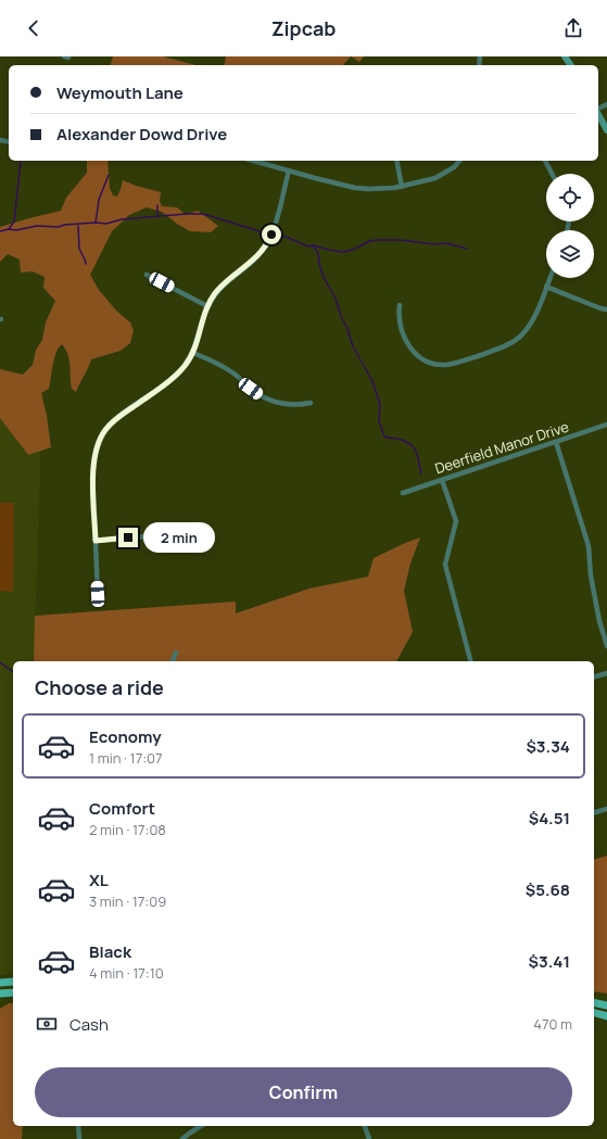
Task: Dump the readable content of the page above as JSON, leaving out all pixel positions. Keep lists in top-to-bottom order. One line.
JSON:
{"streets":{"street":["Deerfield Manor Drive"]},"page":{"header":"Zipcab","banner":["Weymouth Lane","Alexander Dowd Drive"],"bubble":"2 min","heading":"Choose a ride","list":[{"name":"Economy","note":"1 min · 17:07","value":"$3.34"},{"name":"Comfort","note":"2 min · 17:08","value":"$4.51"},{"name":"XL","note":"3 min · 17:09","value":"$5.68"},{"name":"Black","note":"4 min · 17:10","value":"$3.41"}],"pay":["Cash","470 m"],"buttons":"Confirm"}}
